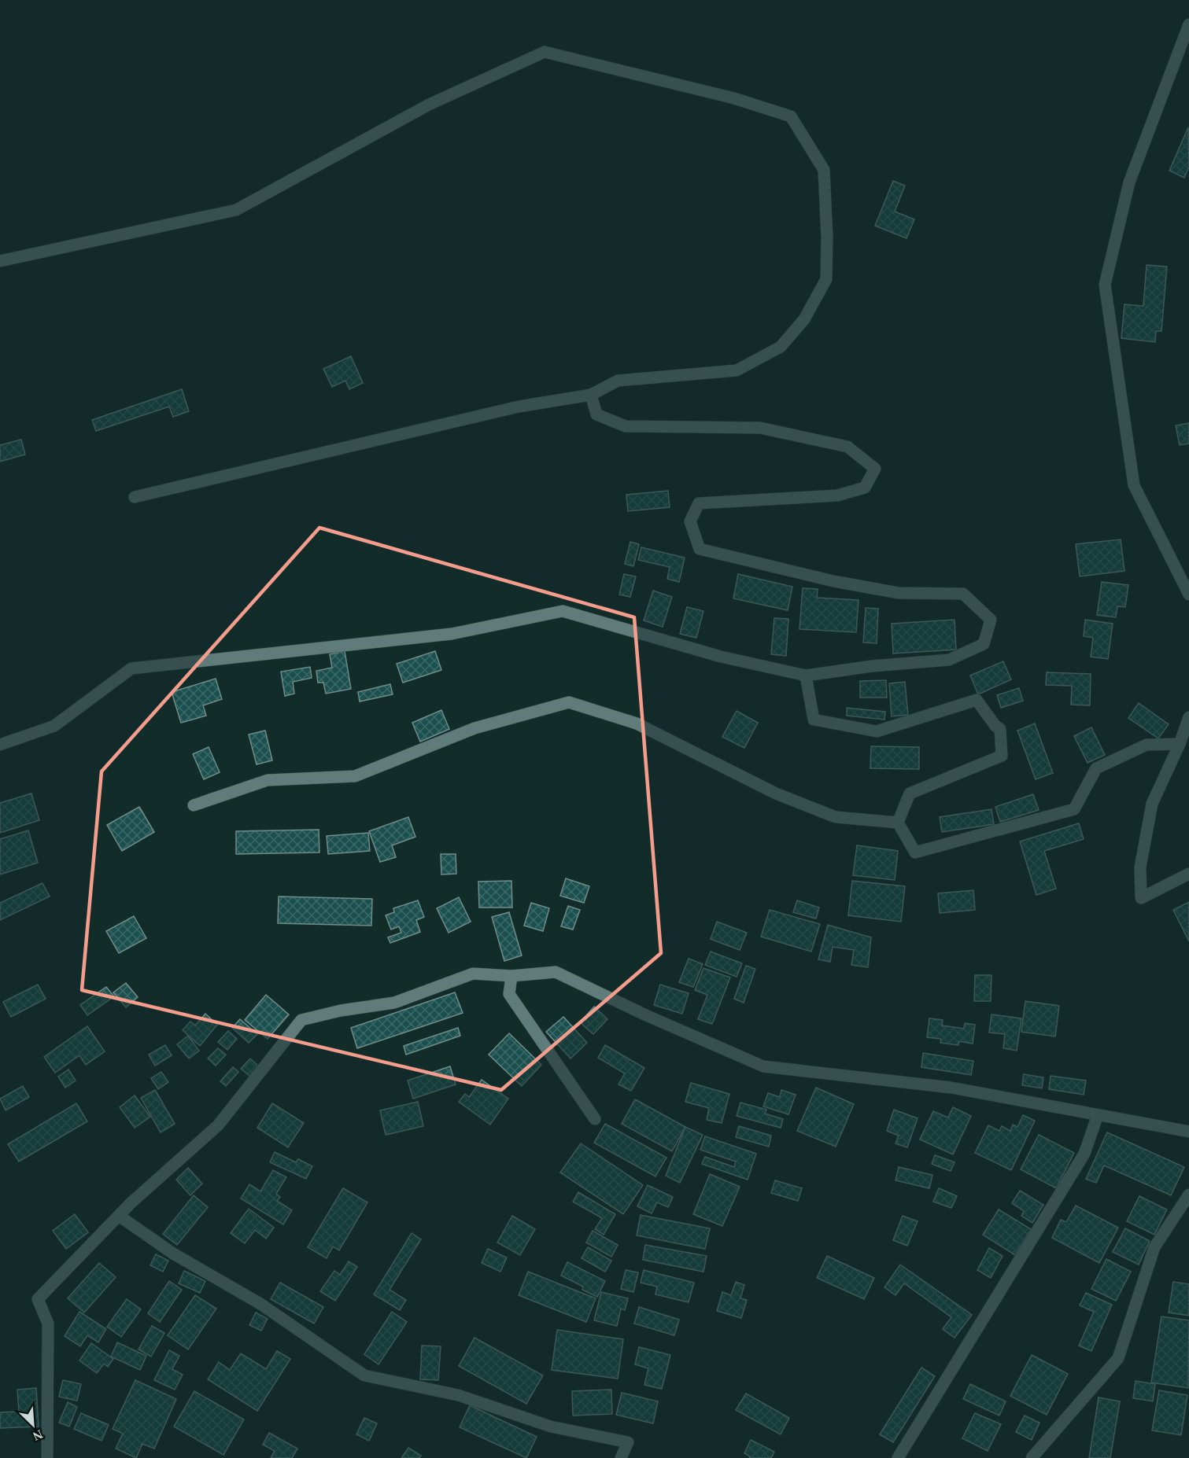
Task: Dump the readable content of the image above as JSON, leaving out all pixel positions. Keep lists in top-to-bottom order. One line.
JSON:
{"north":"bottom right"}
